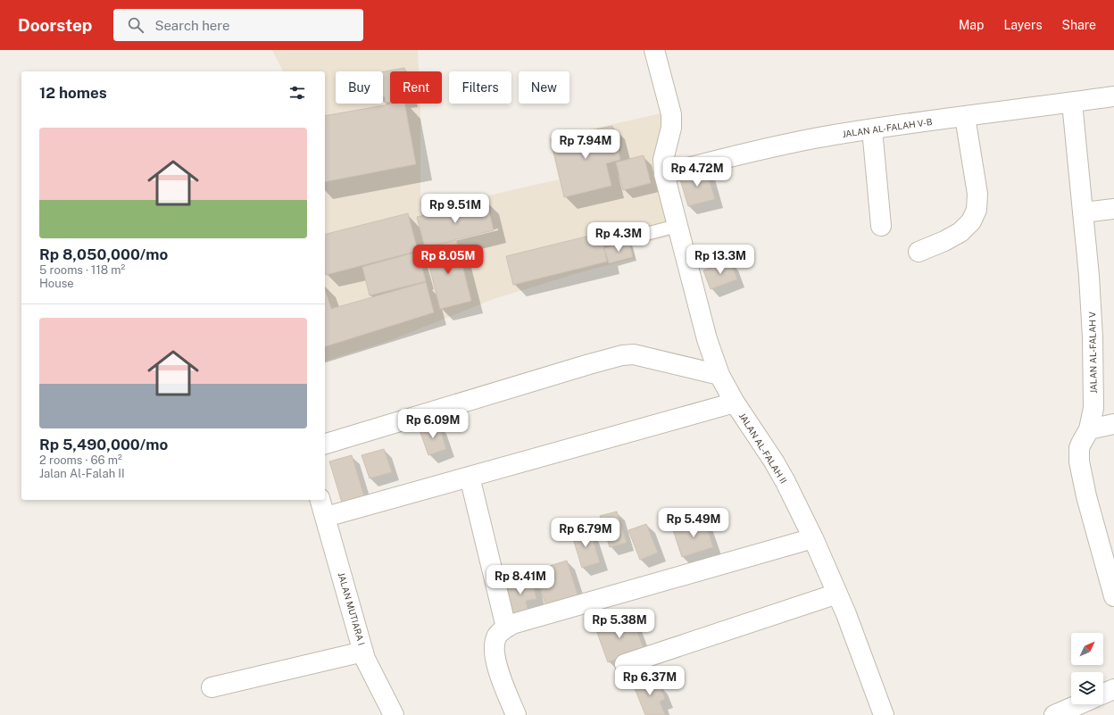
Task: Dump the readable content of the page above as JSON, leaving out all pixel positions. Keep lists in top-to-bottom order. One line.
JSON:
{"streets":{"street":["JALAN AL-FALAH V-B","JALAN AL-FALAH V","JALAN AL-FALAH II","JALAN MUTIARA I"]},"crossings":[["JALAN AL-FALAH V-B","JALAN AL-FALAH V"],["JALAN AL-FALAH V-B","JALAN AL-FALAH II"]],"north":"top right","page":{"header":"Doorstep","search":"Search here","nav":["Map","Layers","Share"],"chip":["Buy","Rent","Filters","New"],"heading":"12 homes","list":[{"name":"Rp 8,050,000/mo","note":"5 rooms · 118 m² · House"},{"name":"Rp 5,490,000/mo","note":"2 rooms · 66 m² · Jalan Al-Falah II"}],"price":["Rp 7.94M","Rp 4.72M","Rp 9.51M","Rp 4.3M","Rp 8.05M","Rp 13.3M","Rp 6.09M","Rp 5.49M","Rp 6.79M","Rp 8.41M","Rp 5.38M","Rp 6.37M"]}}
